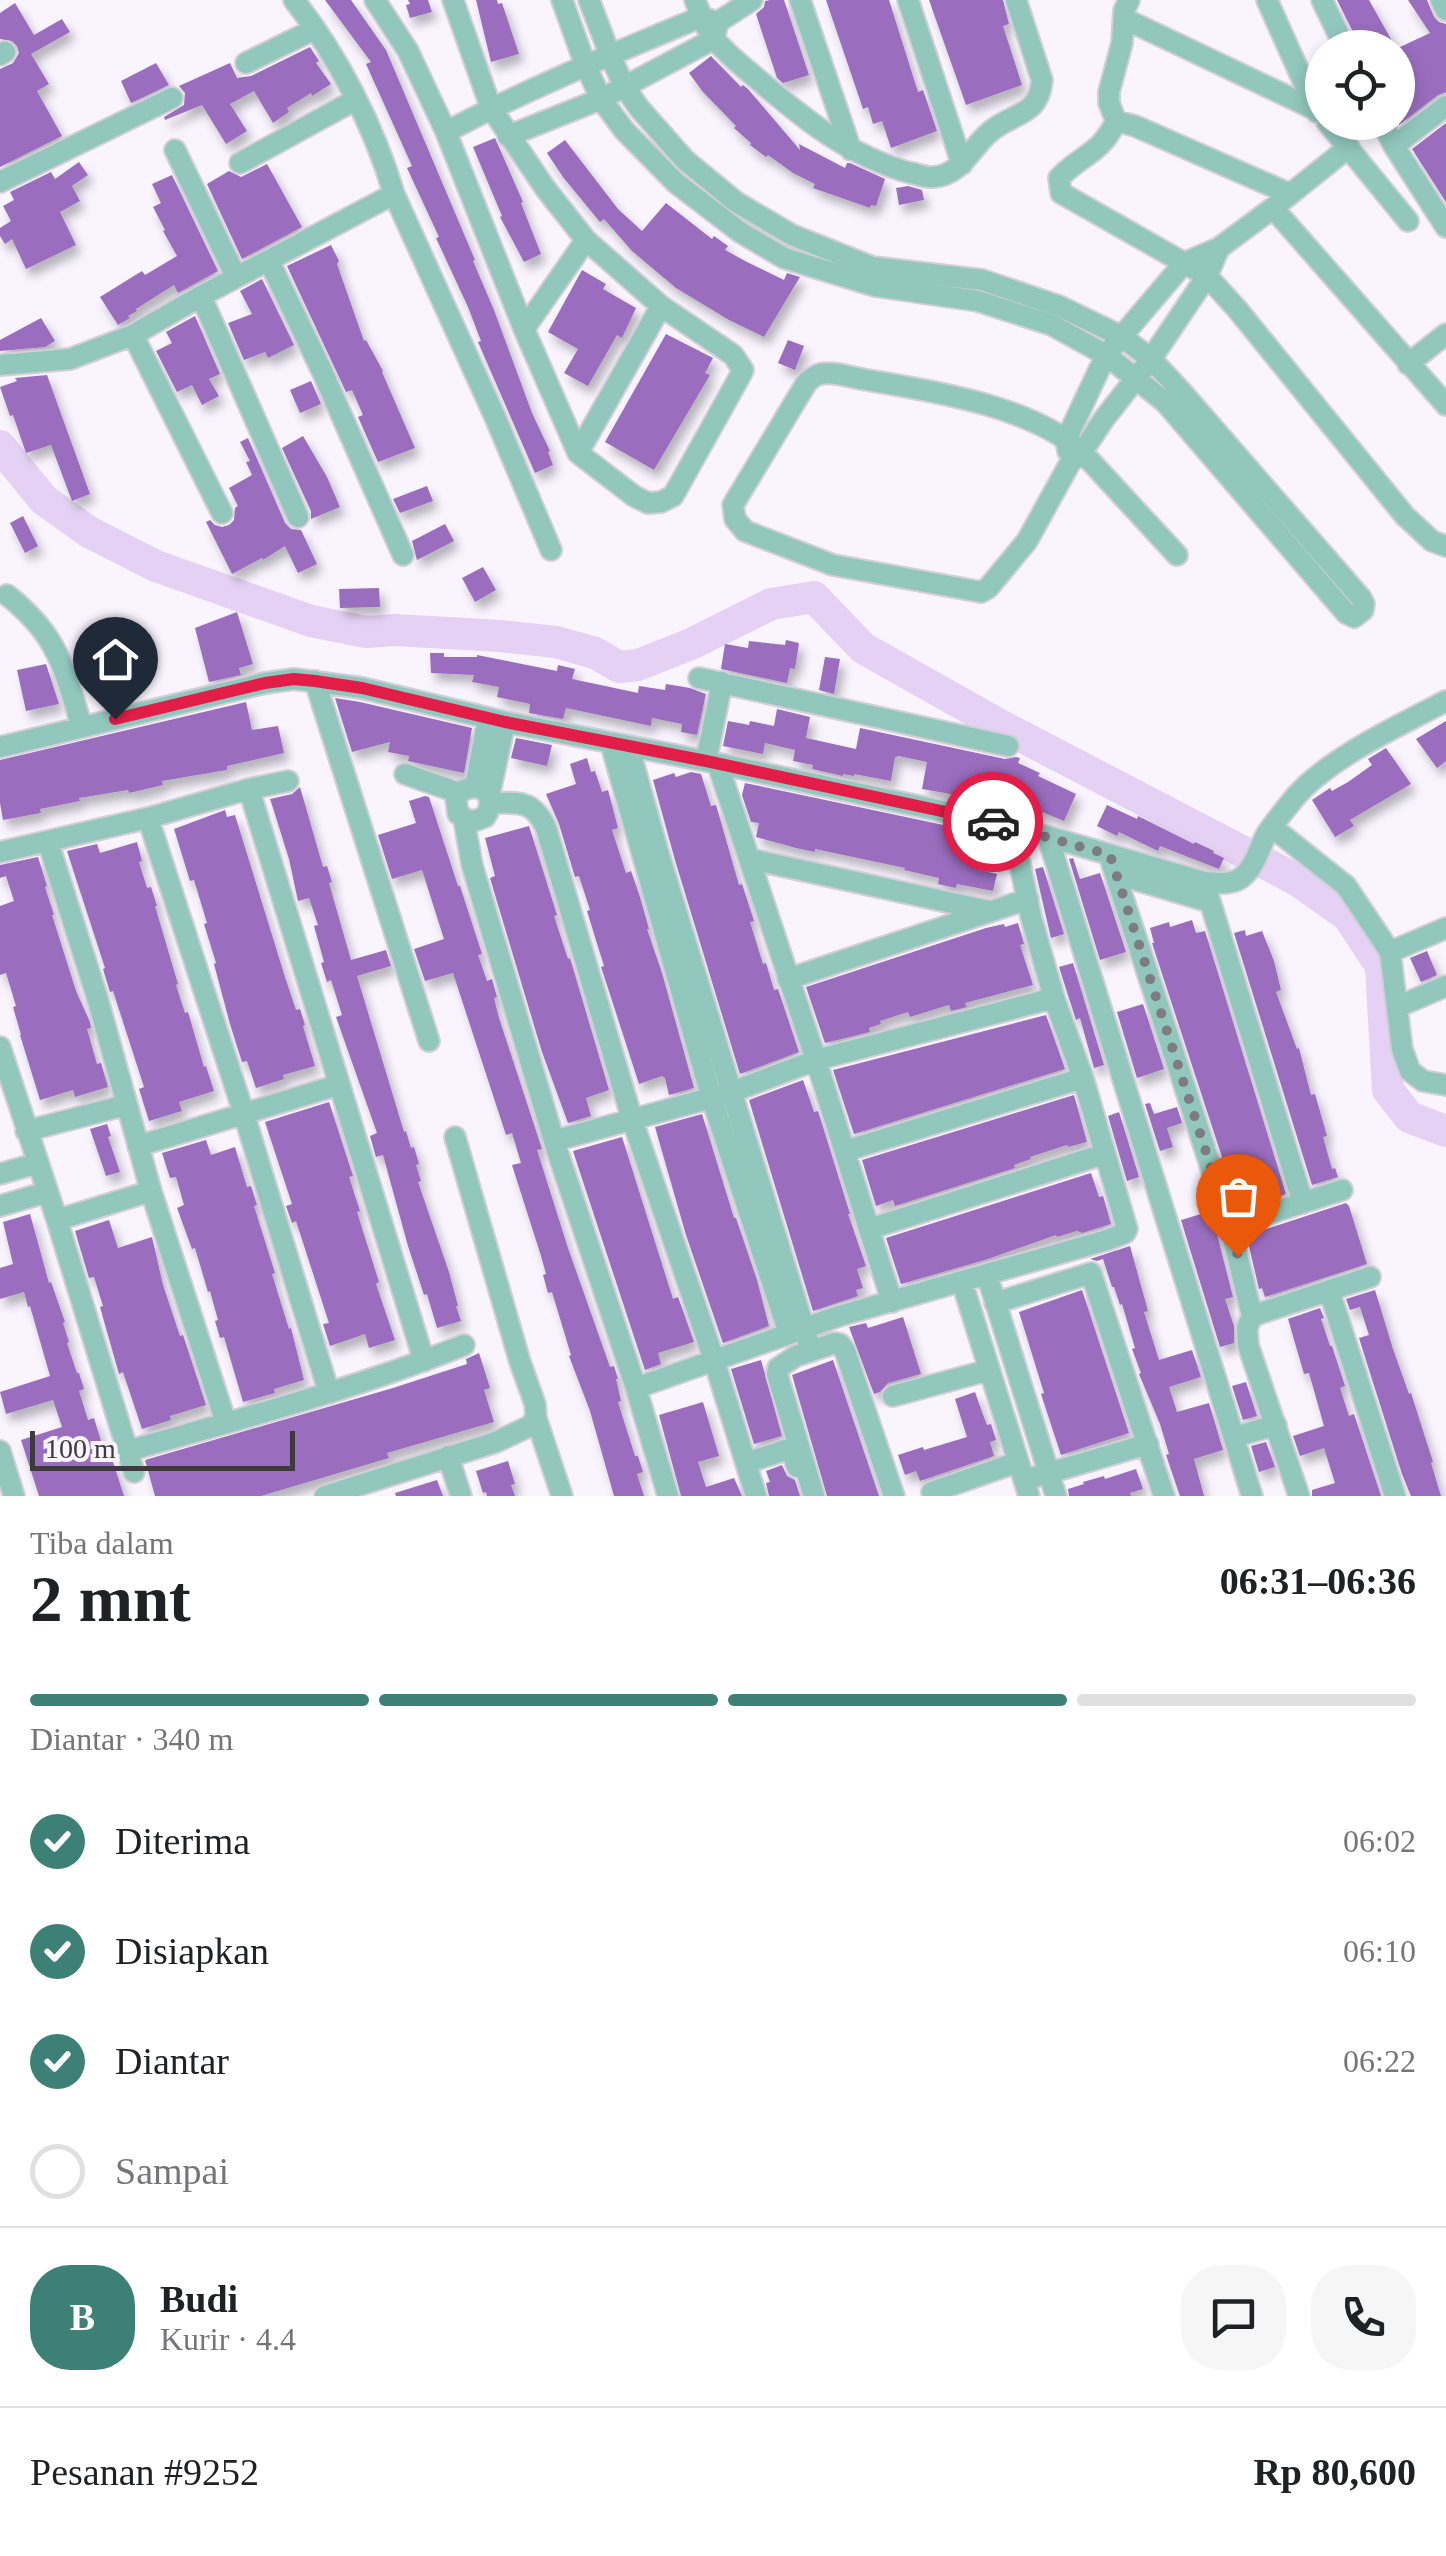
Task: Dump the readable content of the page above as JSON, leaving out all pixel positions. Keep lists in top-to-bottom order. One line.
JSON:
{"scale_bar":"100 m","page":{"scale":"100 m","heading":["2 mnt","Tiba dalam","06:31–06:36"],"panel":["Budi","Kurir · 4.4","Pesanan #9252","Rp 80,600"],"bar":"Diantar · 340 m","list":[["Diterima","06:02"],["Disiapkan","06:10"],["Diantar","06:22"],"Sampai"],"round":"B"}}
